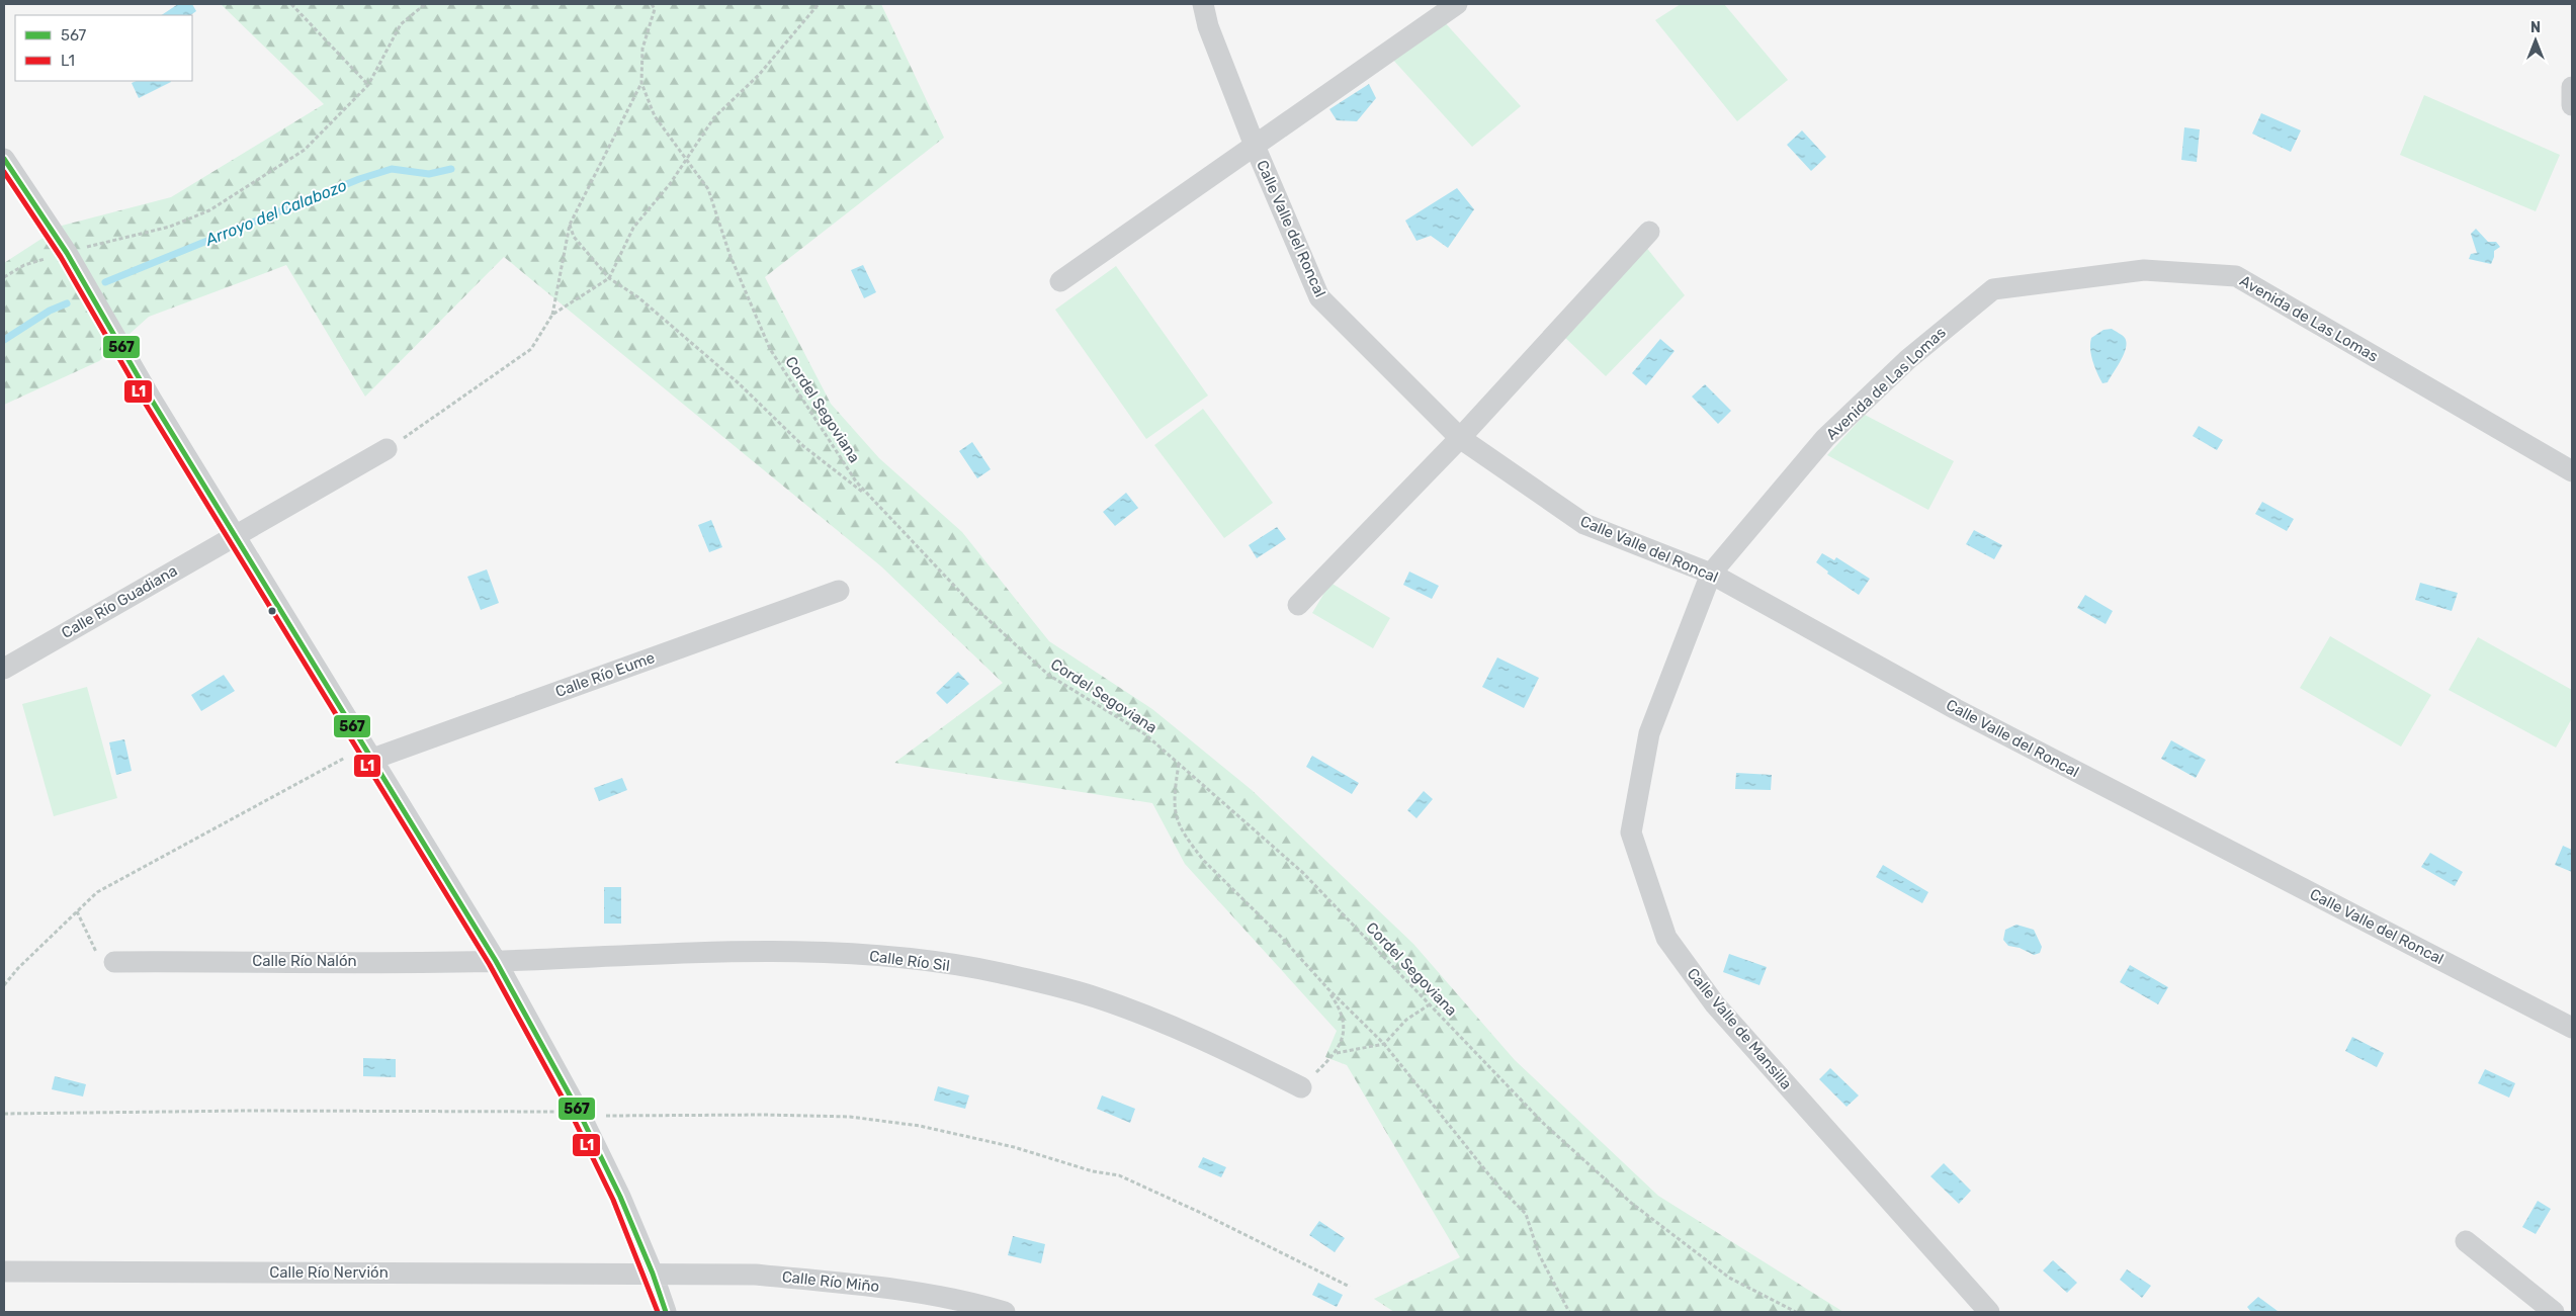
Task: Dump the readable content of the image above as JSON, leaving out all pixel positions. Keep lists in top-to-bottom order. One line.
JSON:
{"streets":{"street":["Calle Valle del Roncal","Avenida de Las Lomas","Calle Río Guadiana","Calle Río Eume","Calle Río Nalón","Calle Río Sil","Calle Valle de Mansilla","Calle Río Nervión","Calle Río Miño"],"path":["Cordel Segoviana"]},"crossings":[["Calle Valle del Roncal","Avenida de Las Lomas"],["Calle Valle del Roncal","Calle Valle de Mansilla"],["Avenida de Las Lomas","Calle Valle de Mansilla"],["Calle Río Nalón","Calle Río Sil"],["Calle Río Nervión","Calle Río Miño"]],"water":["Arroyo del Calabozo"],"lines":["transit line 567","transit line L1"],"legend":["567","L1"],"north":"top"}
